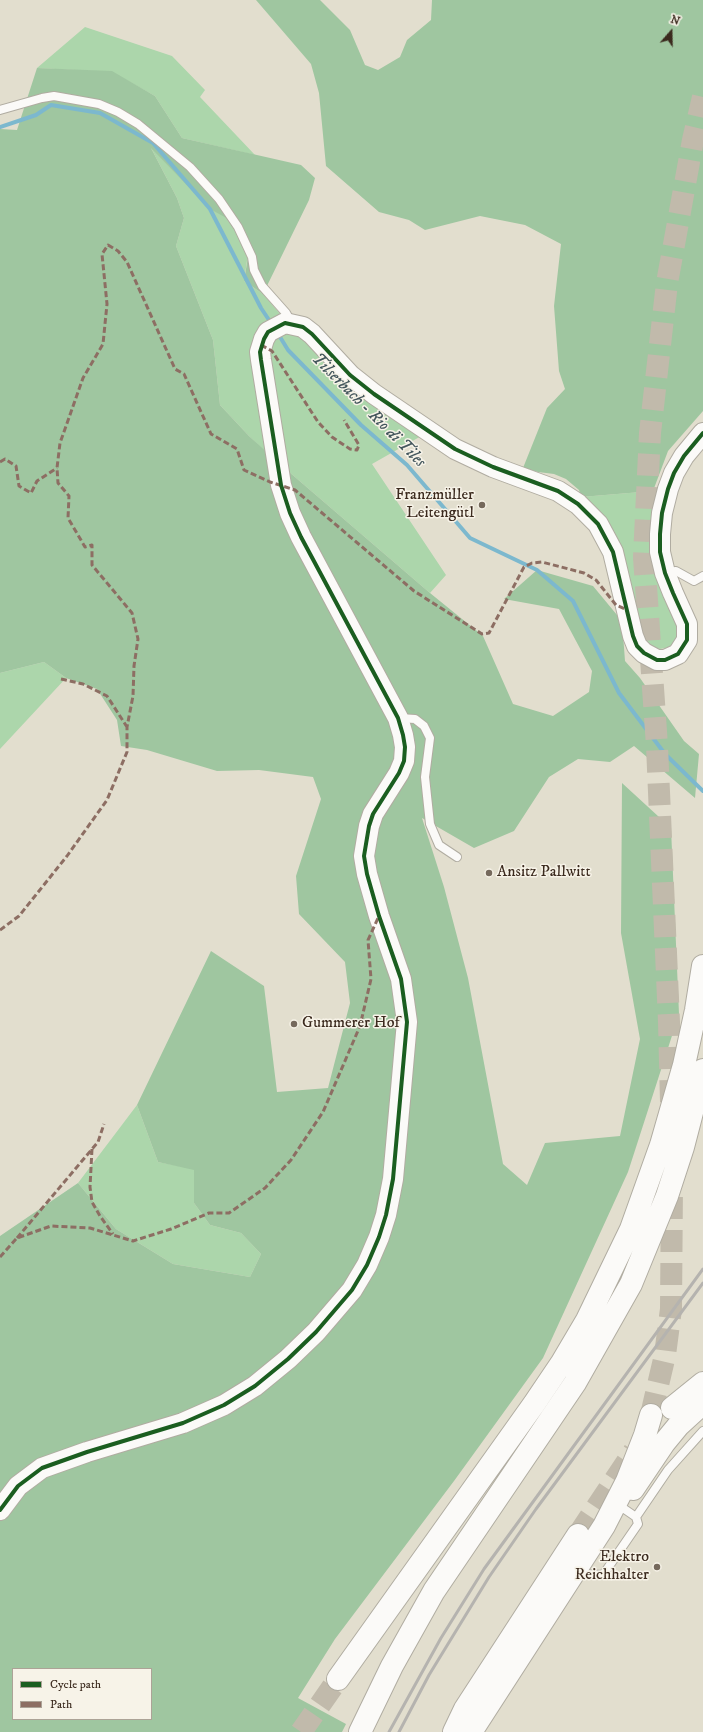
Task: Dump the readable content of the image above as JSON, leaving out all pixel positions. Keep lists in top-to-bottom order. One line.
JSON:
{"water":["Tilserbach - Rio di Tiles"],"places":["Franzmüller Leitengütl","Ansitz Pallwitt","Gummerer Hof","Elektro Reichhalter"],"legend":["Cycle path","Path"],"north":"top"}
